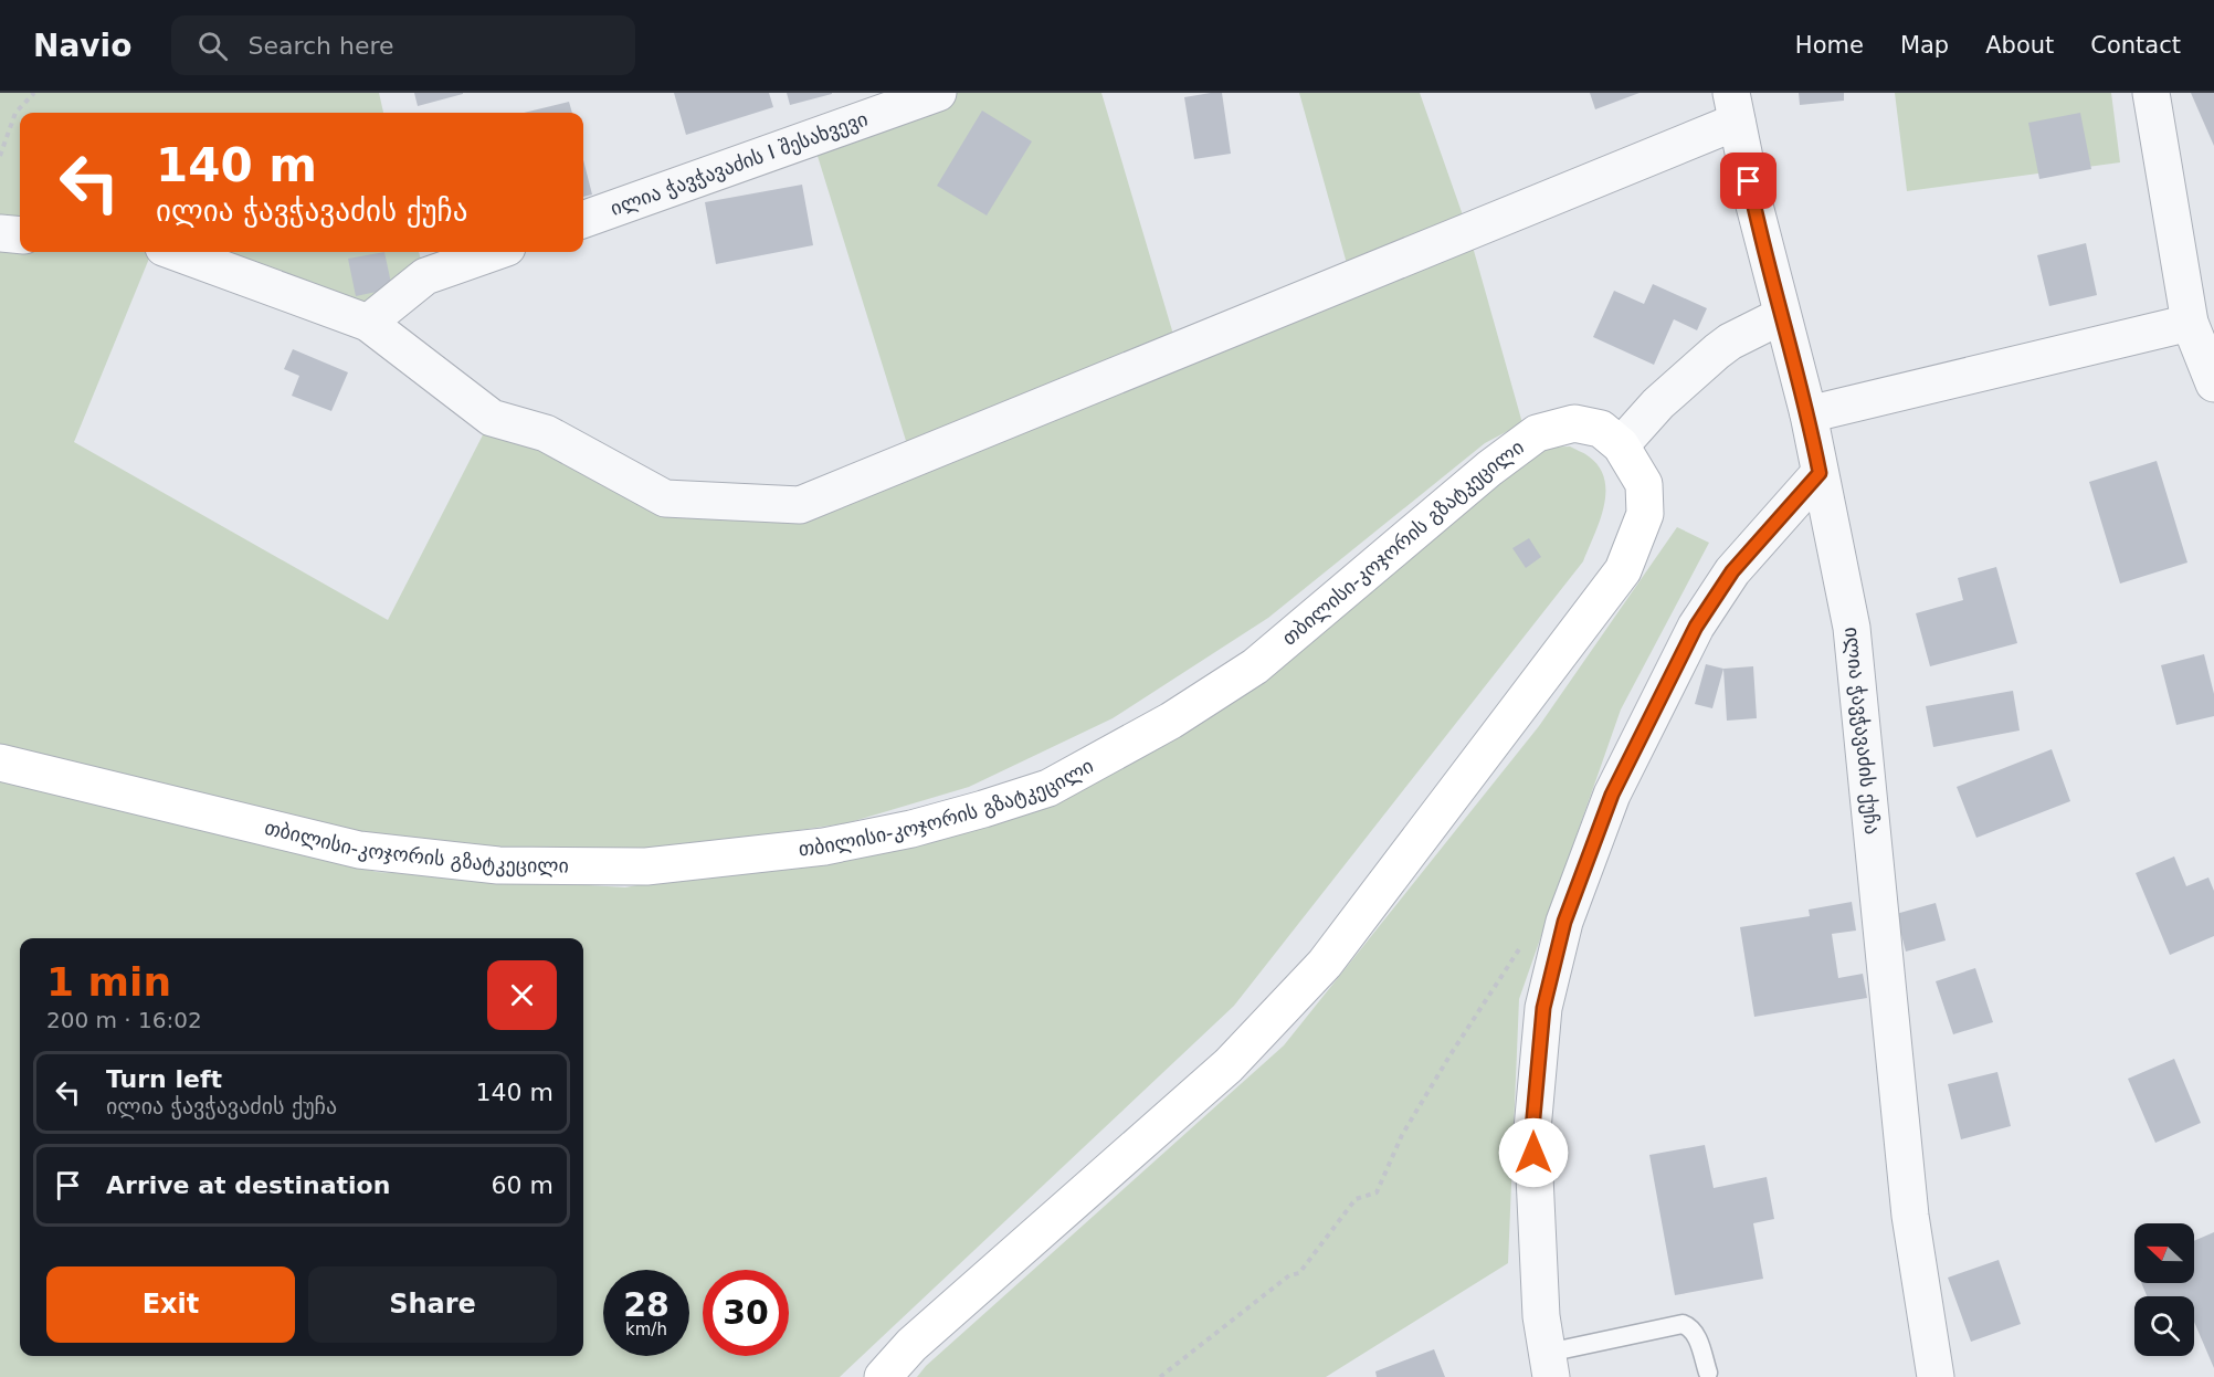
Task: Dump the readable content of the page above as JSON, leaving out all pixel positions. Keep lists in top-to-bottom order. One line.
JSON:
{"streets":{"main road":["თბილისი-კოჯორის გზატკეცილი"],"street":["ილია ჭავჭავაძის I შესახვევი","ილია ჭავჭავაძის ქუჩა"]},"north":"left","page":{"header":"Navio","search":"Search here","nav":["Home","Map","About","Contact"],"turn":["140 m","ილია ჭავჭავაძის ქუჩა"],"heading":["1 min","200 m · 16:02"],"list":[{"name":"Turn left","note":"ილია ჭავჭავაძის ქუჩა","value":"140 m"},{"name":"Arrive at destination","value":"60 m"}],"buttons":["Exit","Share"],"speed":"28 km/h","limit":"30"}}
